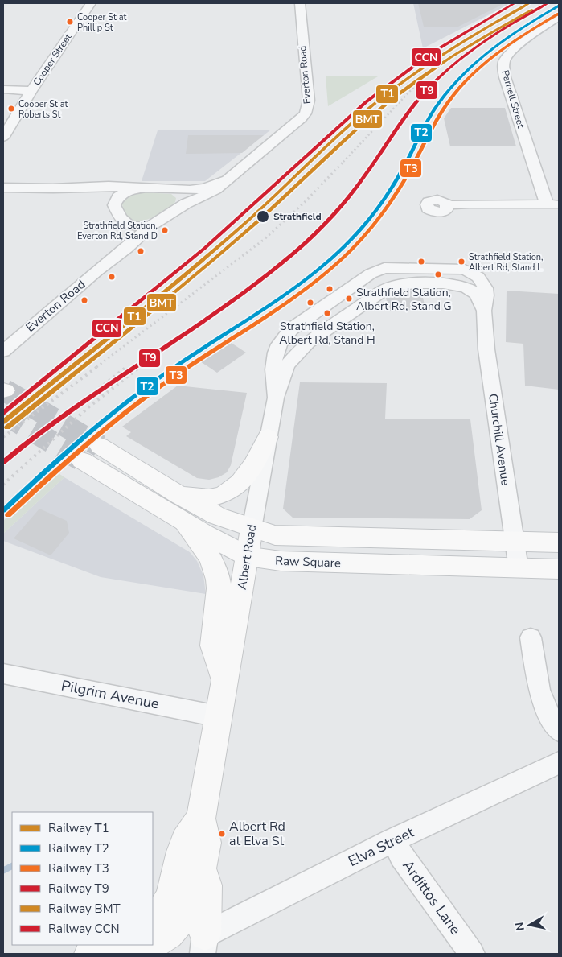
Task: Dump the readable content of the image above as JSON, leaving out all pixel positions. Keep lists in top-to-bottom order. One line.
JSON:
{"streets":{"main road":["Albert Road","Raw Square"],"street":["Cooper Street","Everton Road","Parnell Street","Churchill Avenue","Pilgrim Avenue","Elva Street","Ardittos Lane"]},"crossings":[["Churchill Avenue","Albert Road"],["Churchill Avenue","Raw Square"],["Albert Road","Raw Square"],["Albert Road","Pilgrim Avenue"],["Elva Street","Ardittos Lane"]],"places":["Cooper St at Phillip St","Cooper St at Roberts St","Strathfield","Strathfield Station, Everton Rd, Stand D","Strathfield Station, Albert Rd, Stand L","Strathfield Station, Albert Rd, Stand G","Strathfield Station, Albert Rd, Stand H","Albert Rd at Elva St"],"lines":["rail line T1","rail line T9","rail line CCN","rail line T2","rail line BMT","rail line T3"],"legend":["Railway T1","Railway T2","Railway T3","Railway T9","Railway BMT","Railway CCN"],"north":"left"}
